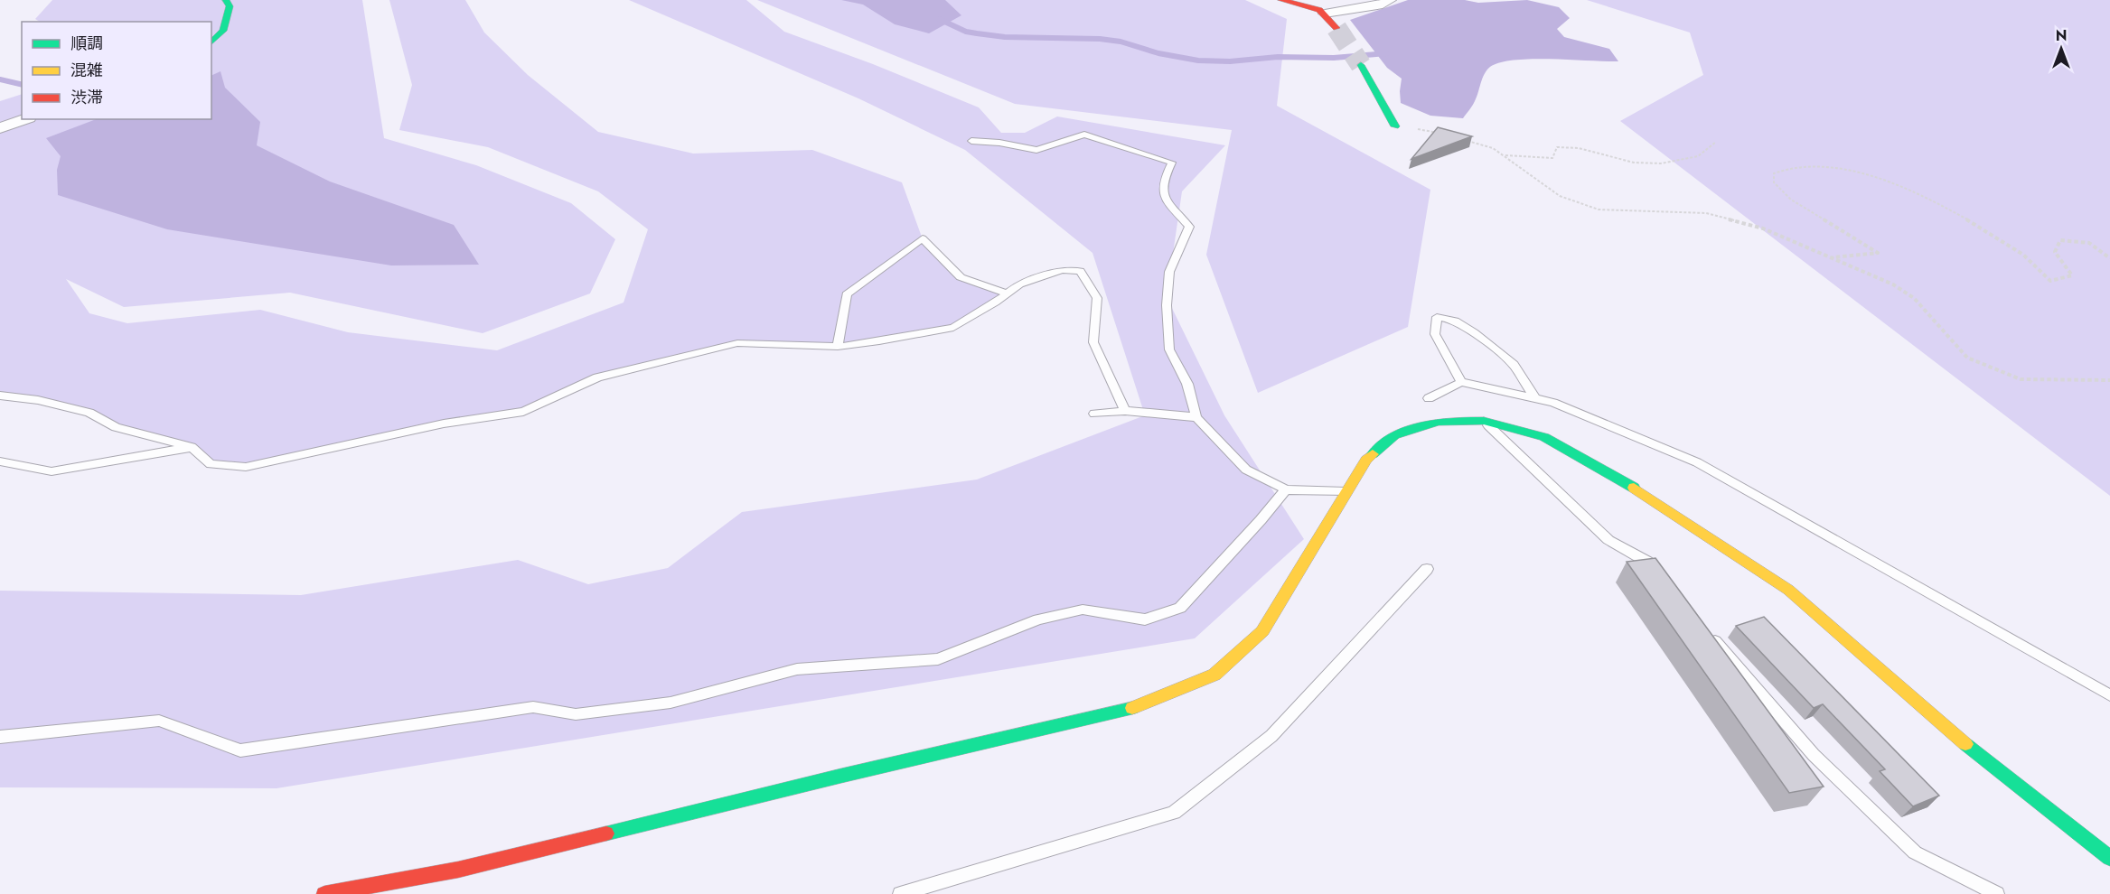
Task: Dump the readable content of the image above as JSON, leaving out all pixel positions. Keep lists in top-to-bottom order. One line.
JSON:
{"legend":["順調","混雑","渋滞"],"north":"top"}
